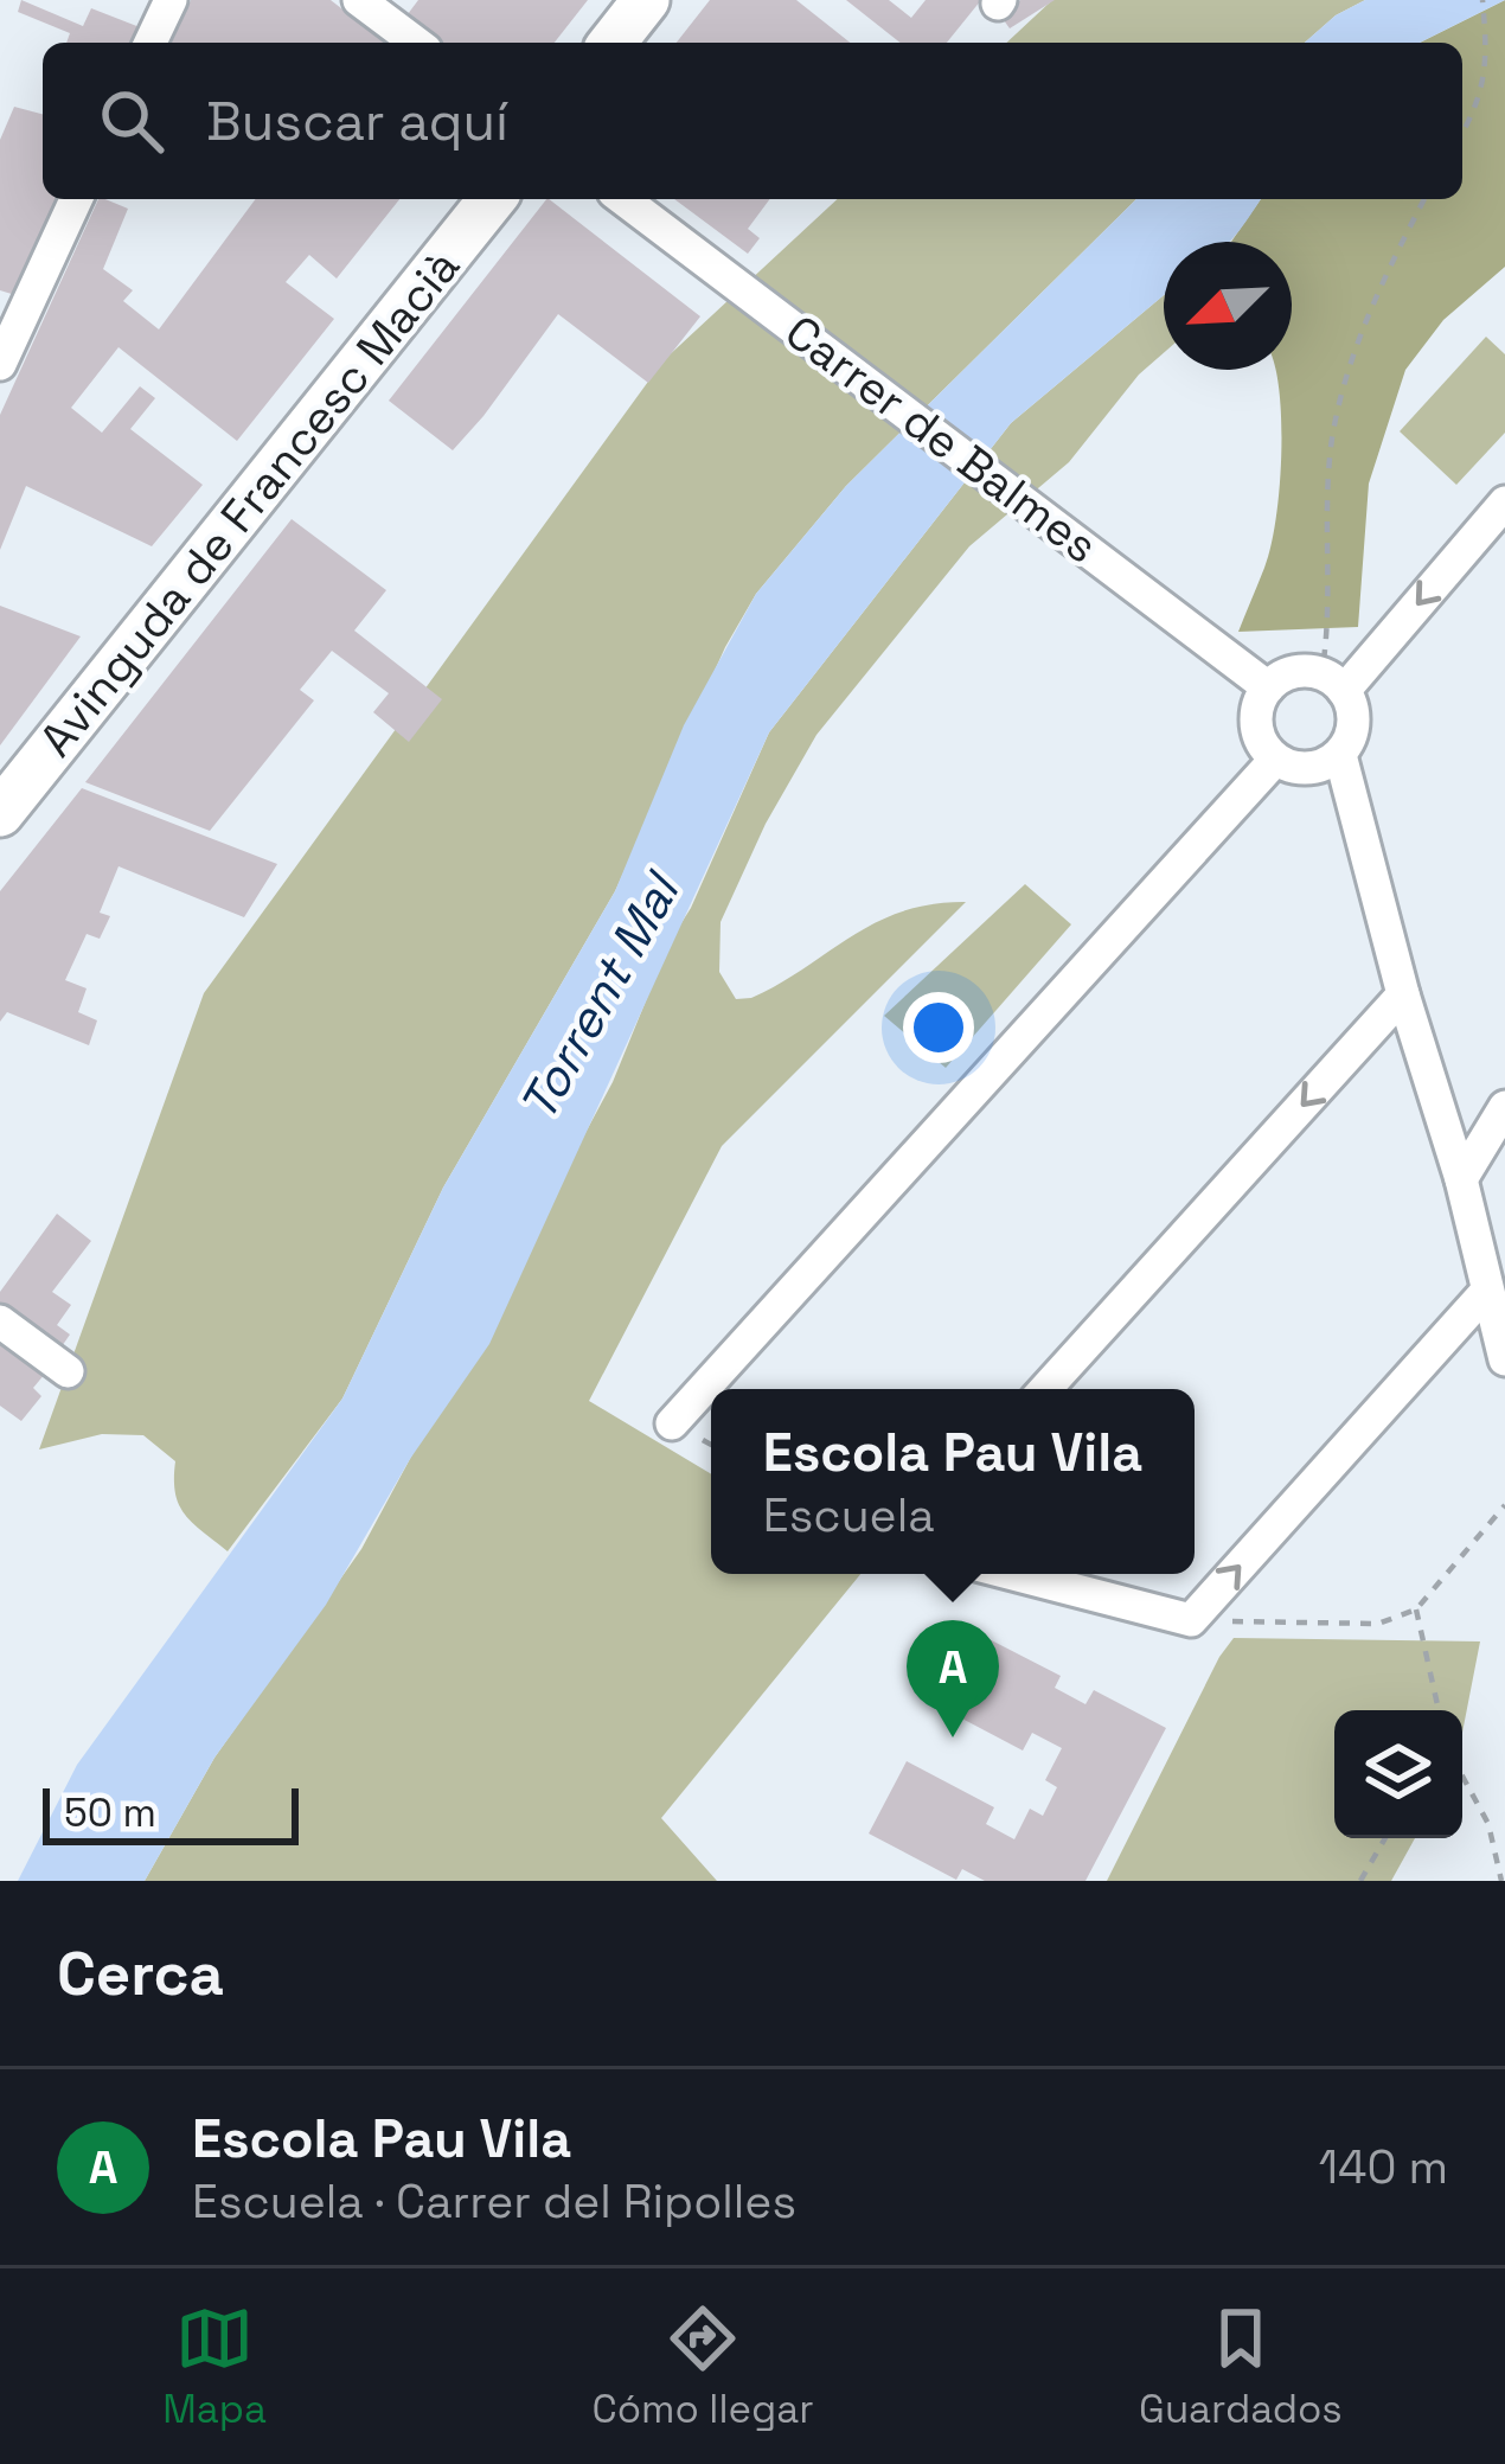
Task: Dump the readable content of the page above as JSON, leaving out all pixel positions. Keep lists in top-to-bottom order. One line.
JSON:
{"streets":{"street":["Carrer de Balmes","Avinguda de Francesc Macià"]},"water":["Torrent Mal"],"scale_bar":"50 m","north":"bottom left","page":{"search":"Buscar aquí","popup":["Escola Pau Vila","Escuela"],"pins":"A","scale":"50 m","heading":"Cerca","list":[{"mark":"A","name":"Escola Pau Vila","note":"Escuela · Carrer del Ripolles","value":"140 m"}],"nav":["Mapa","Cómo llegar","Guardados"]}}
